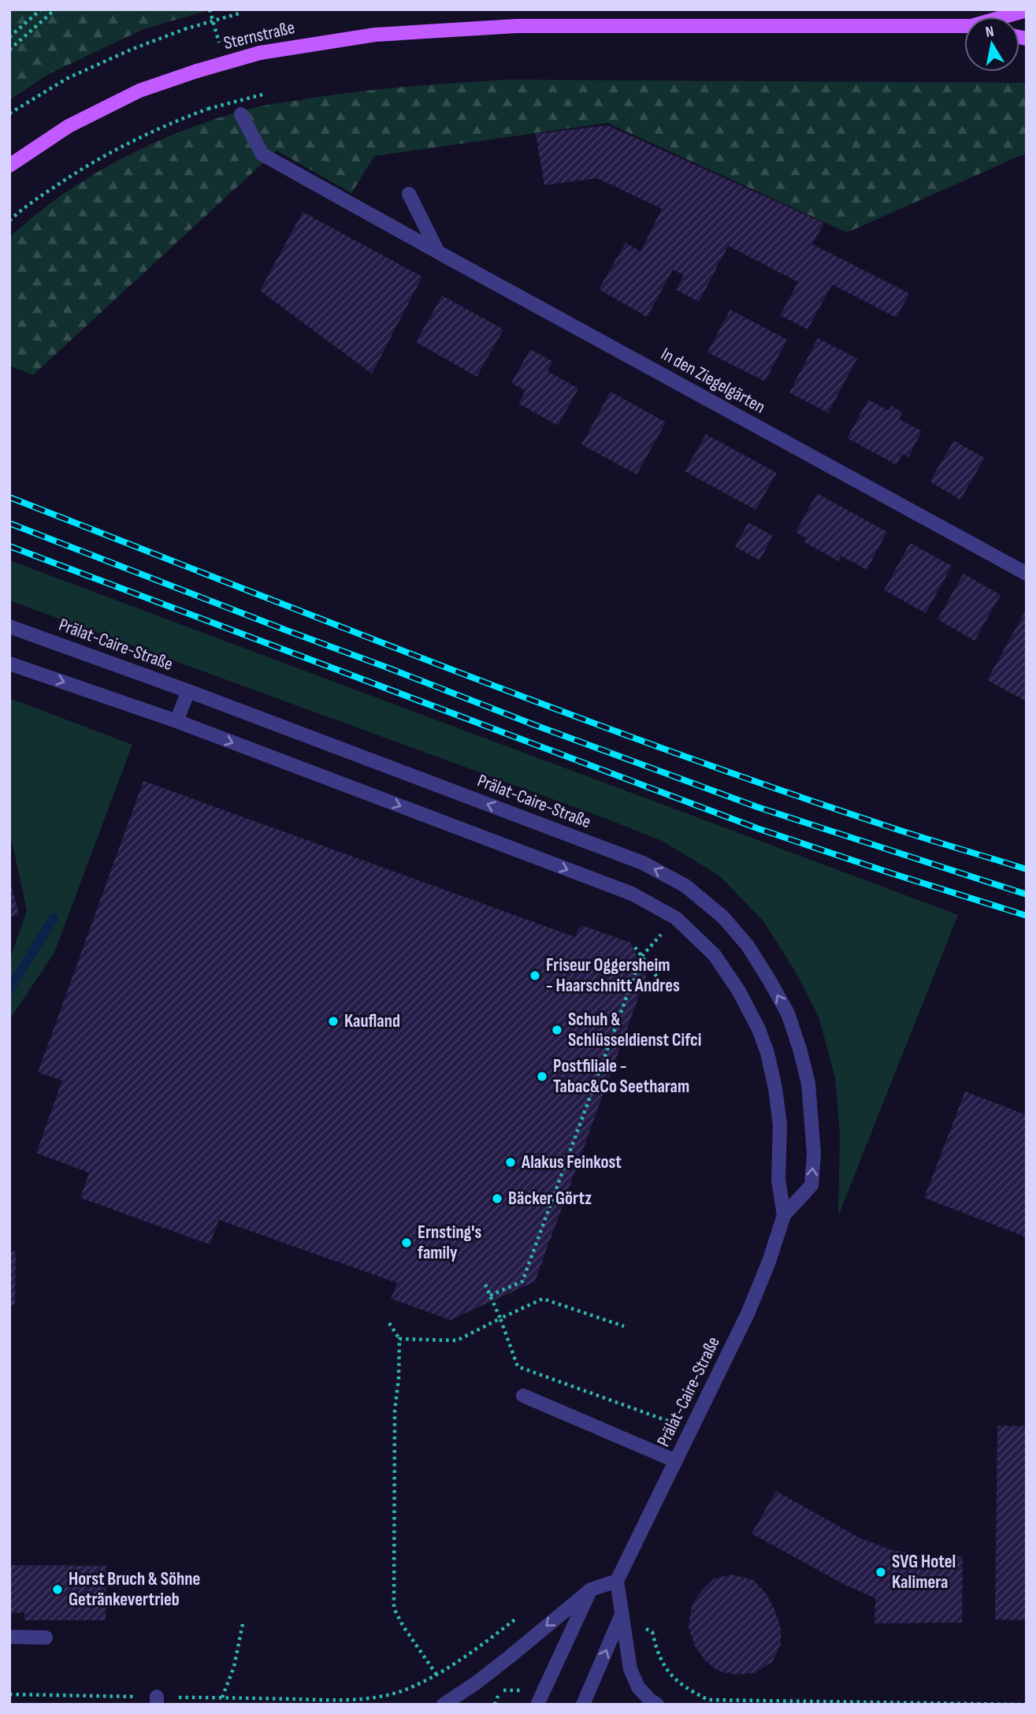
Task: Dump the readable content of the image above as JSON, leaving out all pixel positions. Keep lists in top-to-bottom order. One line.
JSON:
{"streets":{"main road":["Sternstraße"],"street":["In den Ziegelgärten","Prälat-Caire-Straße"]},"places":["Friseur Oggersheim - Haarschnitt Andres","Kaufland","Schuh & Schlüsseldienst Cifci","Postfiliale - Tabac&Co Seetharam","Alakus Feinkost","Bäcker Görtz","Ernsting's family","SVG Hotel Kalimera","Horst Bruch & Söhne Getränkevertrieb"],"north":"top"}
